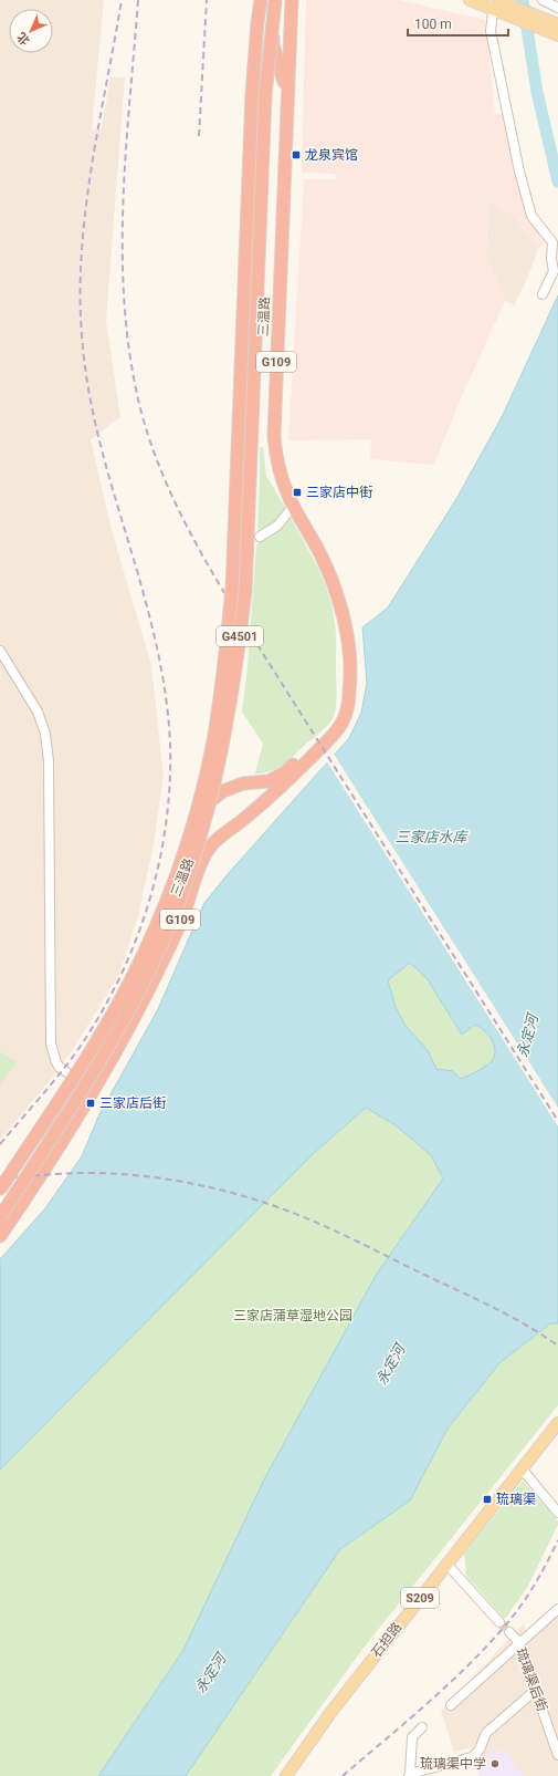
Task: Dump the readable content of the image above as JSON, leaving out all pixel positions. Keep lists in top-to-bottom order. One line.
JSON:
{"streets":{"highway":["三温路","G109","G4501"],"main road":["S209","石担路"],"street":["琉璃渠后街"]},"crossings":[["三温路","G4501"]],"water":["三家店水库","永定河"],"parks":["三家店蒲草湿地公园"],"places":{"transit":["龙泉宾馆","三家店中街","三家店后街","琉璃渠"],"other":["琉璃渠中学"]},"scale_bar":"100 m","north":"bottom left"}
